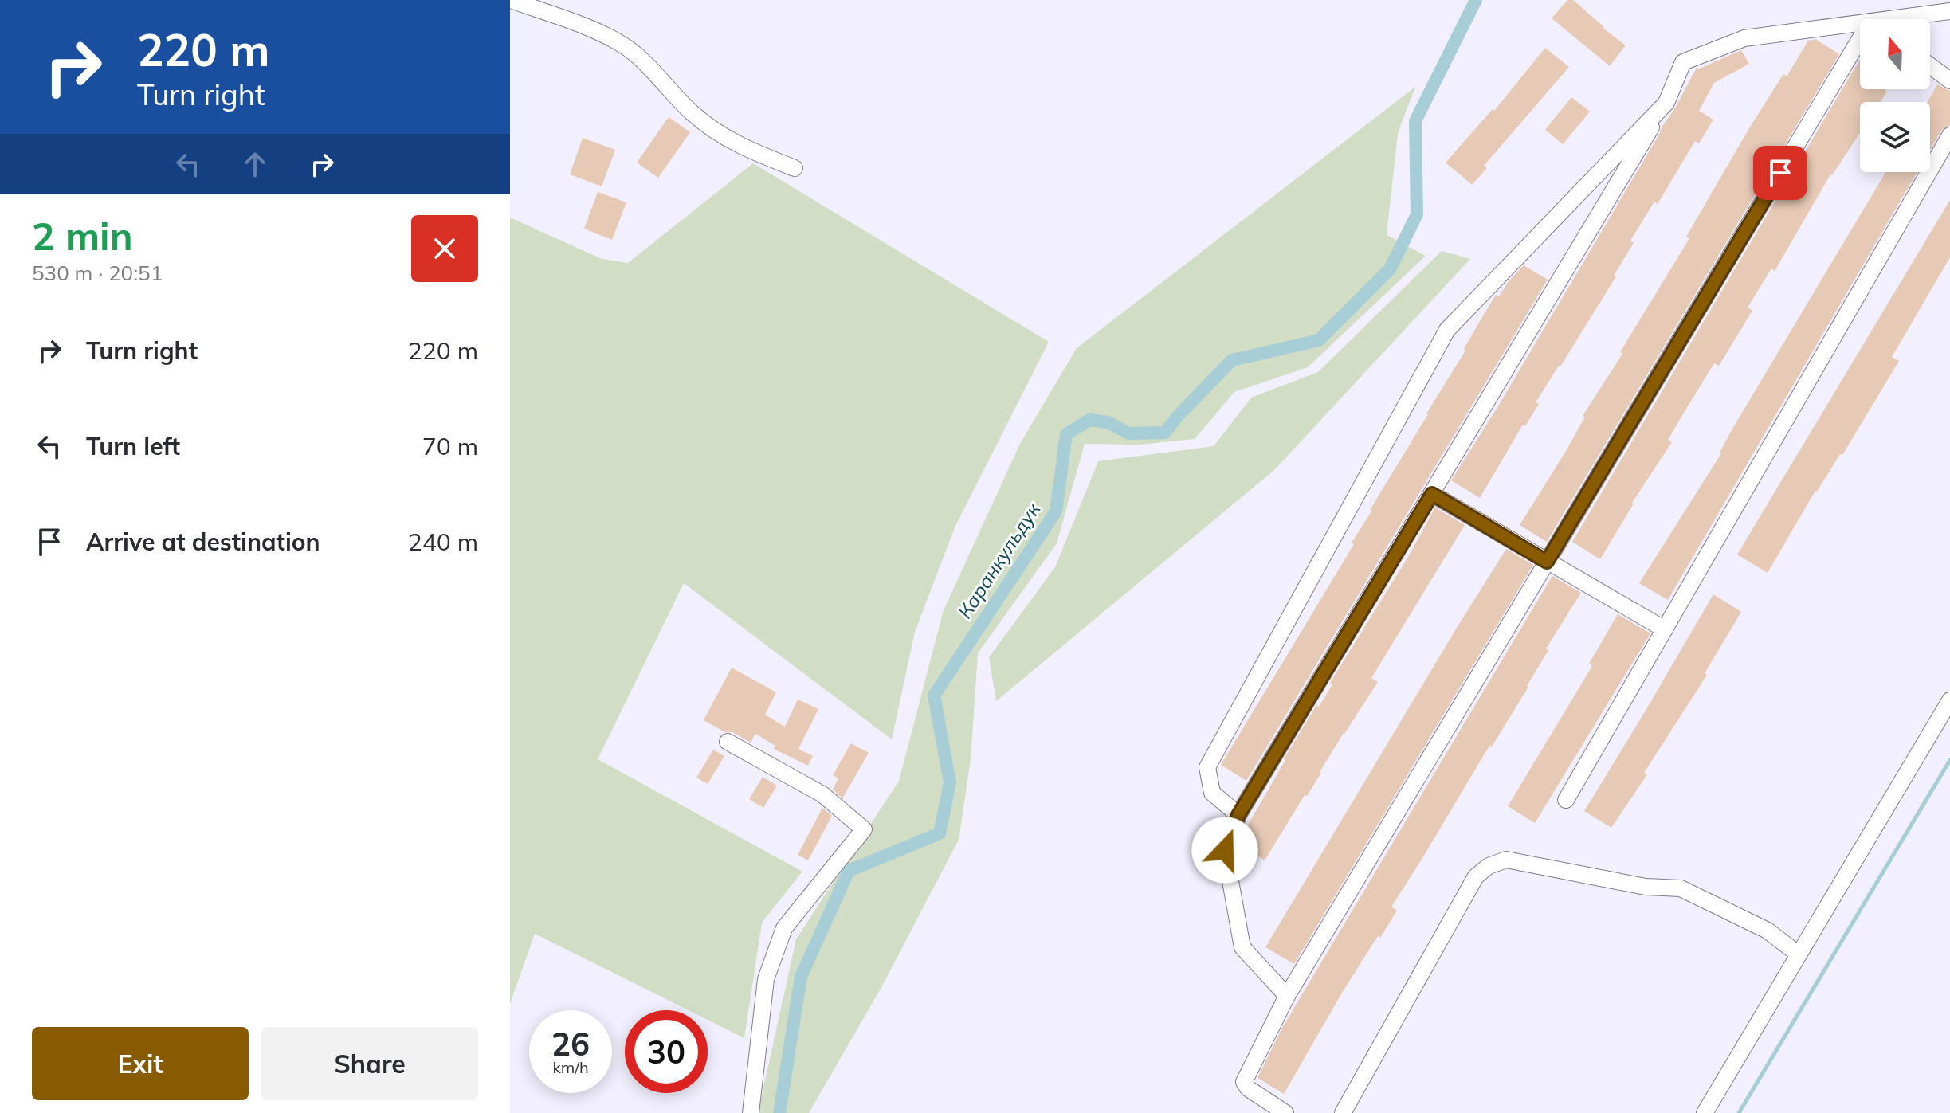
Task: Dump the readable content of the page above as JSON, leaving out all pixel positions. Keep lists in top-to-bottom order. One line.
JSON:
{"water":["Каранкульдук"],"north":"top","page":{"turn":["220 m","Turn right"],"heading":["2 min","530 m · 20:51"],"list":[{"name":"Turn right","value":"220 m"},{"name":"Turn left","value":"70 m"},{"name":"Arrive at destination","value":"240 m"}],"speed":"26 km/h","limit":"30","buttons":["Exit","Share"]}}
